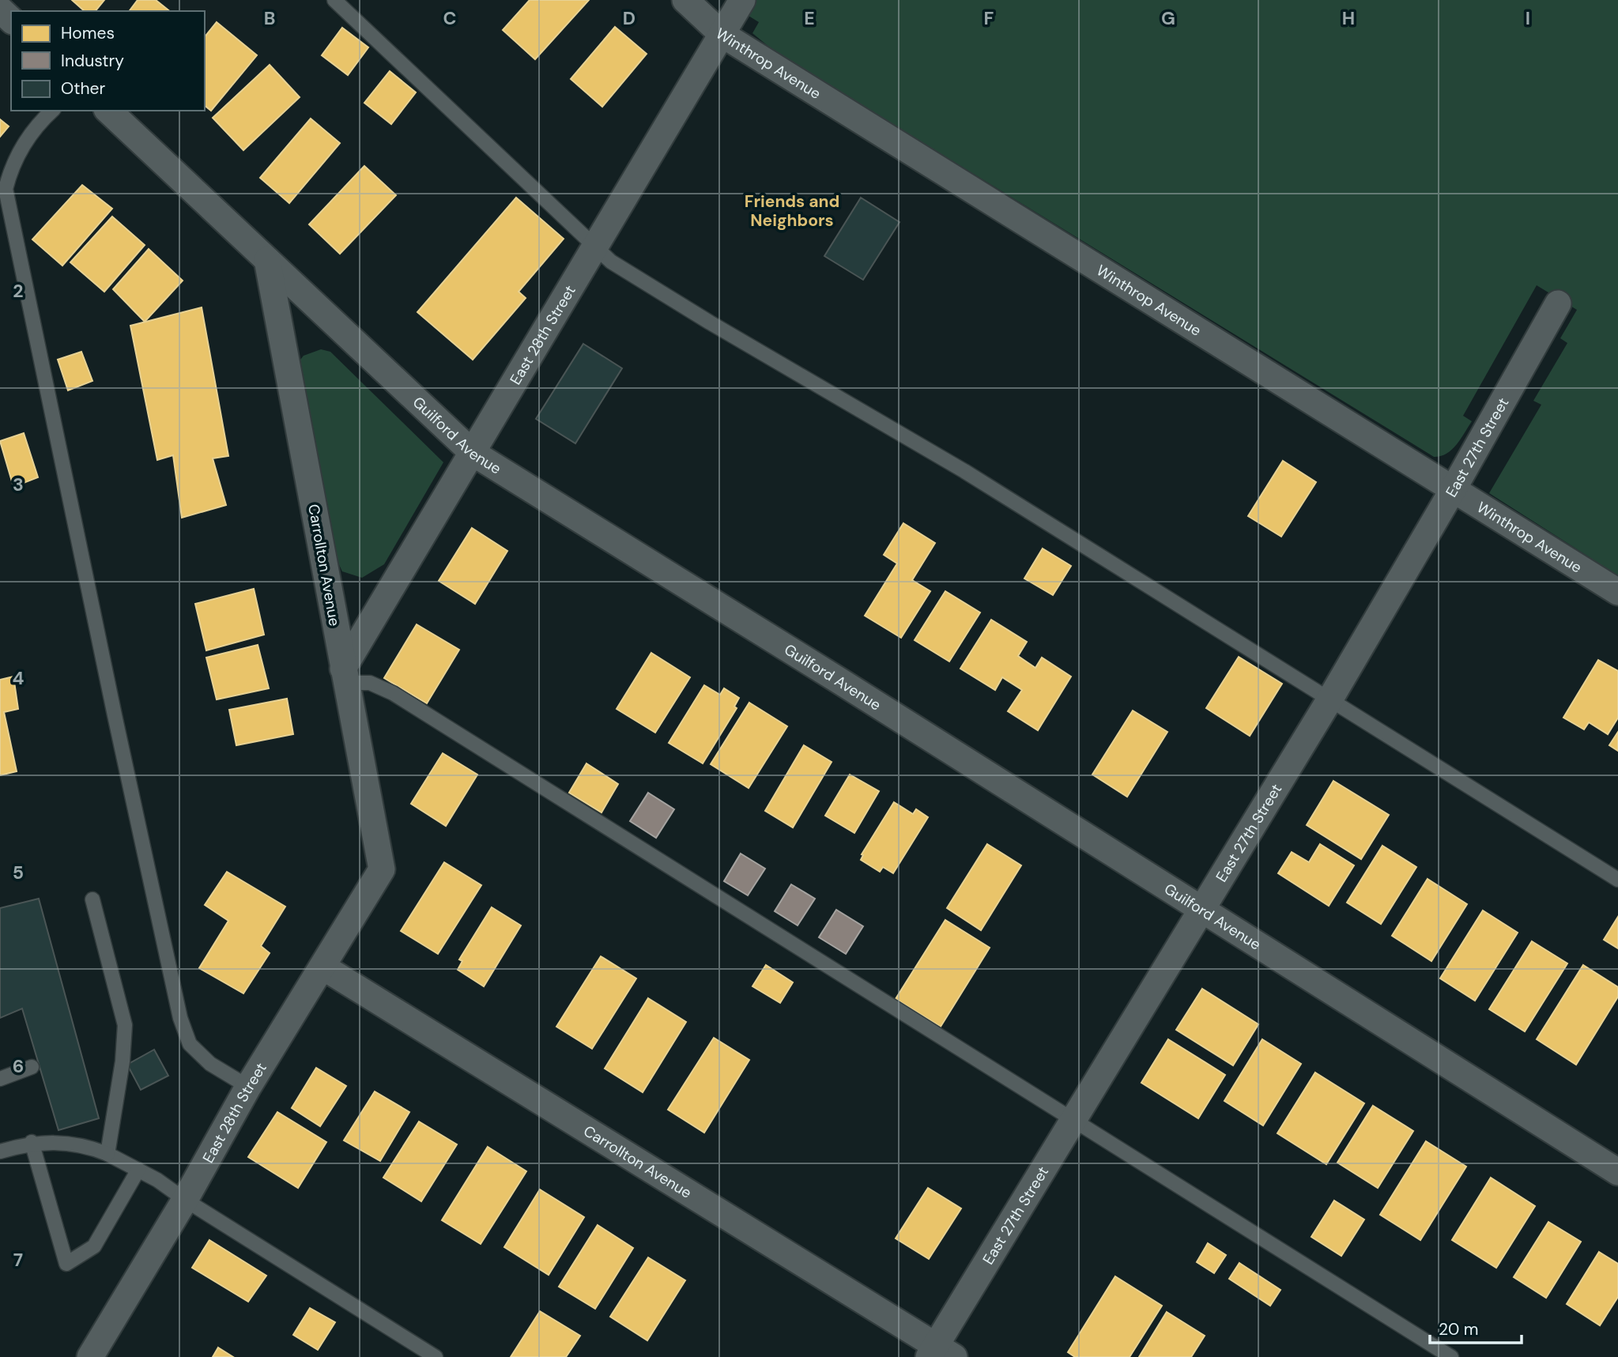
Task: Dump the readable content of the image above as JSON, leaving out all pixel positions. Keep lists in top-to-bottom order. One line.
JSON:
{"streets":{"street":["Winthrop Avenue","East 28th Street","Guilford Avenue","East 27th Street","Carrollton Avenue"]},"crossings":[["Winthrop Avenue","East 28th Street"],["Winthrop Avenue","East 27th Street"],["East 28th Street","Guilford Avenue"],["East 28th Street","Carrollton Avenue"],["Guilford Avenue","East 27th Street"],["Guilford Avenue","Carrollton Avenue"],["East 27th Street","Carrollton Avenue"]],"districts":["Friends and Neighbors"],"legend":["Homes","Industry","Other"],"scale_bar":"20 m","grid":{"columns":["B","C","D","E","F","G","H","I"],"rows":["2","3","4","5","6","7"]}}
